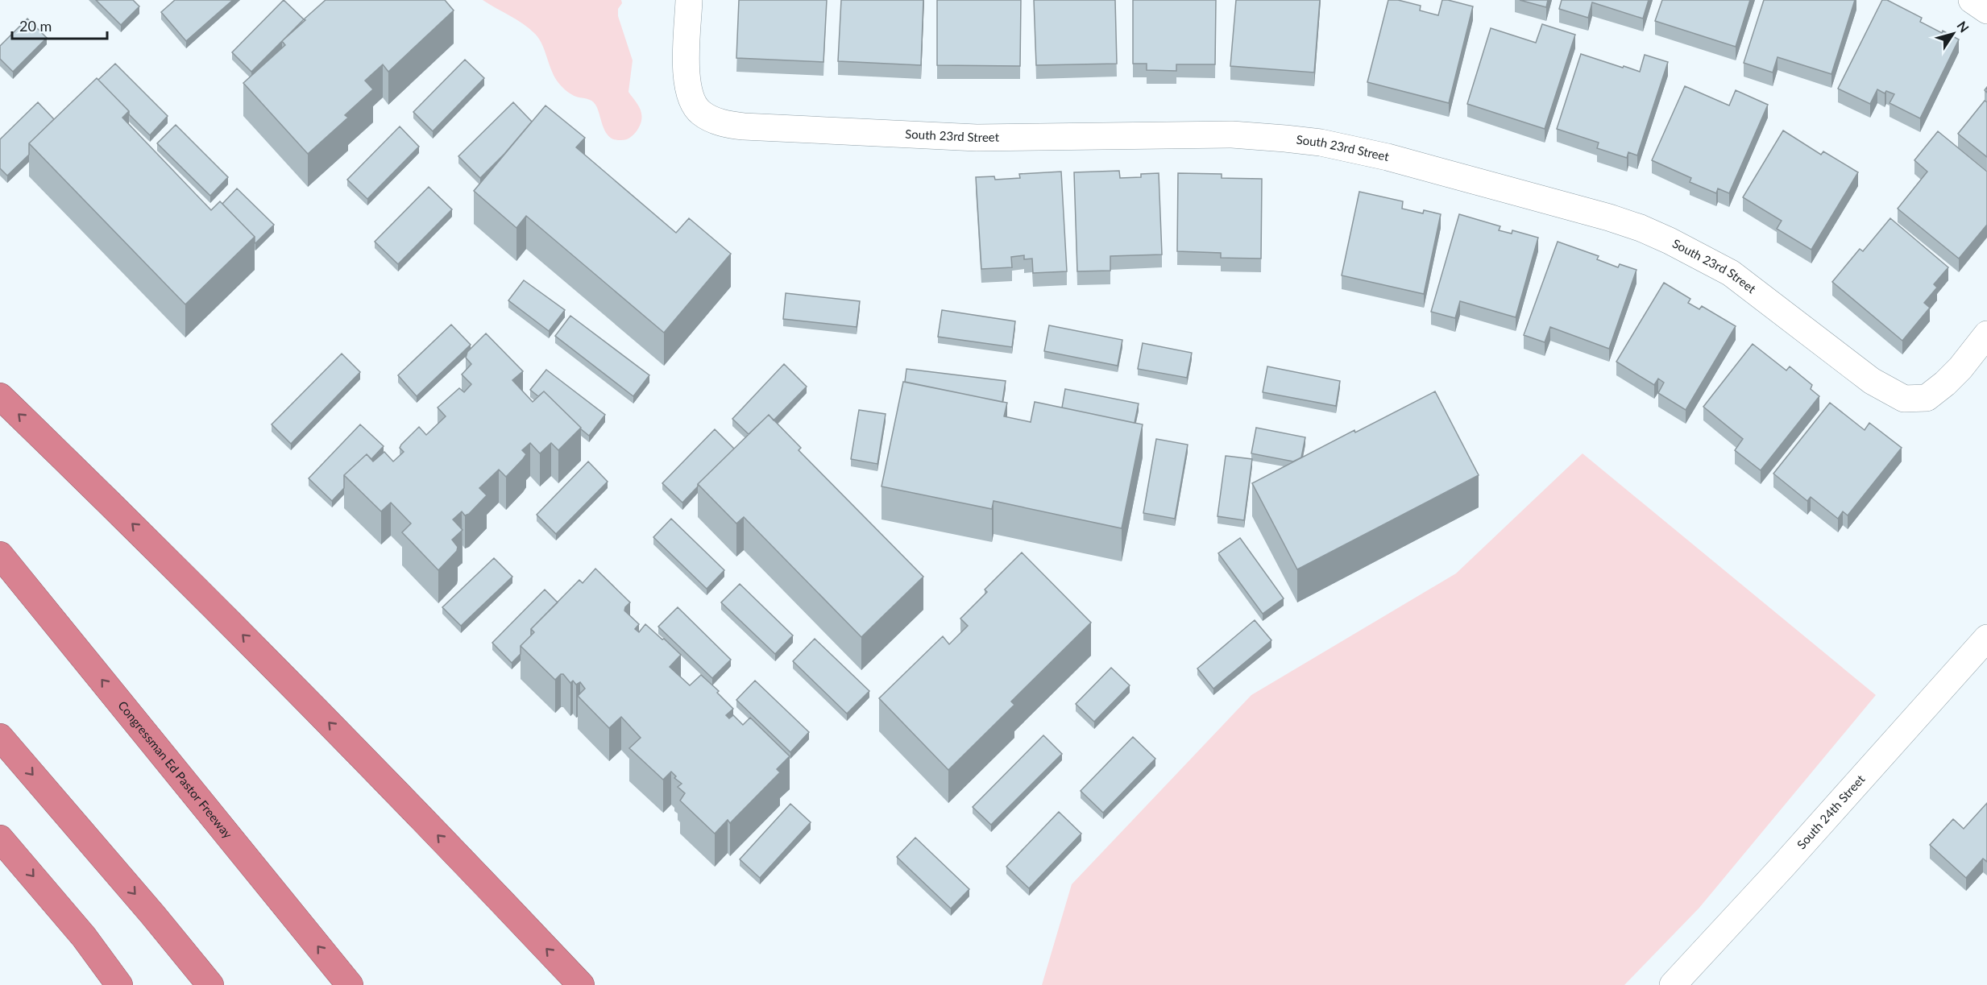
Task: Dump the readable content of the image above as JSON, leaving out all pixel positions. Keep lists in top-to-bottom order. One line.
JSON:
{"streets":{"highway":["Congressman Ed Pastor Freeway"],"street":["South 23rd Street","South 24th Street"]},"scale_bar":"20 m","north":"top right"}
